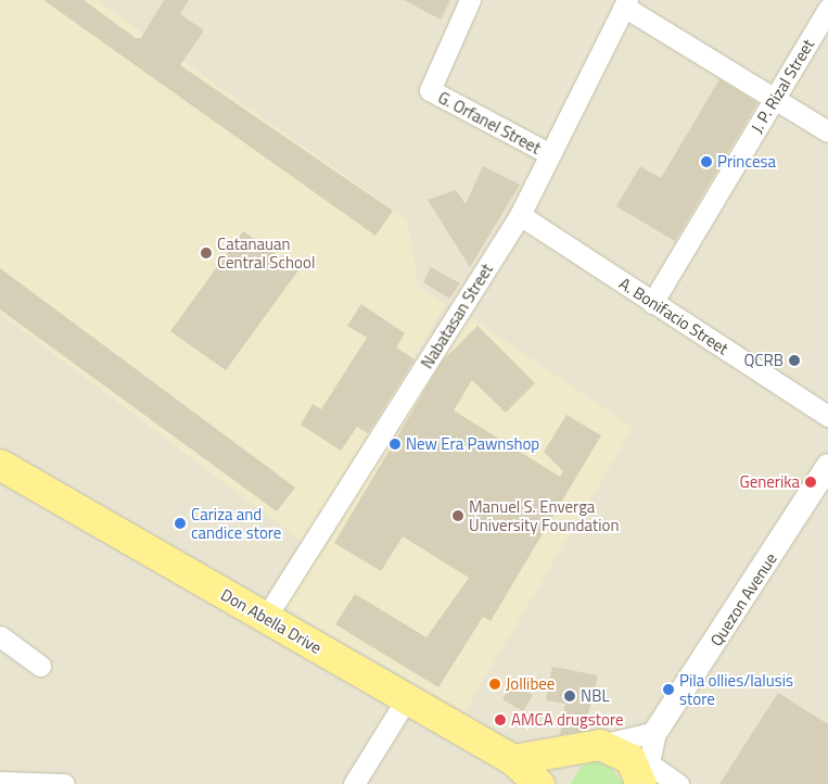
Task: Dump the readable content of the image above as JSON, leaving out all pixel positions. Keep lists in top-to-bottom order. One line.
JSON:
{"streets":{"main road":["Don Abella Drive"],"street":["J. P. Rizal Street","G. Orfanel Street","Nabatasan Street","A. Bonifacio Street","Quezon Avenue"]},"crossings":[["J. P. Rizal Street","A. Bonifacio Street"],["G. Orfanel Street","Nabatasan Street"],["Nabatasan Street","A. Bonifacio Street"],["Nabatasan Street","Don Abella Drive"]],"places":["Princesa","Catanauan Central School","QCRB","New Era Pawnshop","Generika","Manuel S. Enverga University Foundation","Cariza and candice store","Jollibee","Pila ollies/lalusis store","NBL","AMCA drugstore"]}
